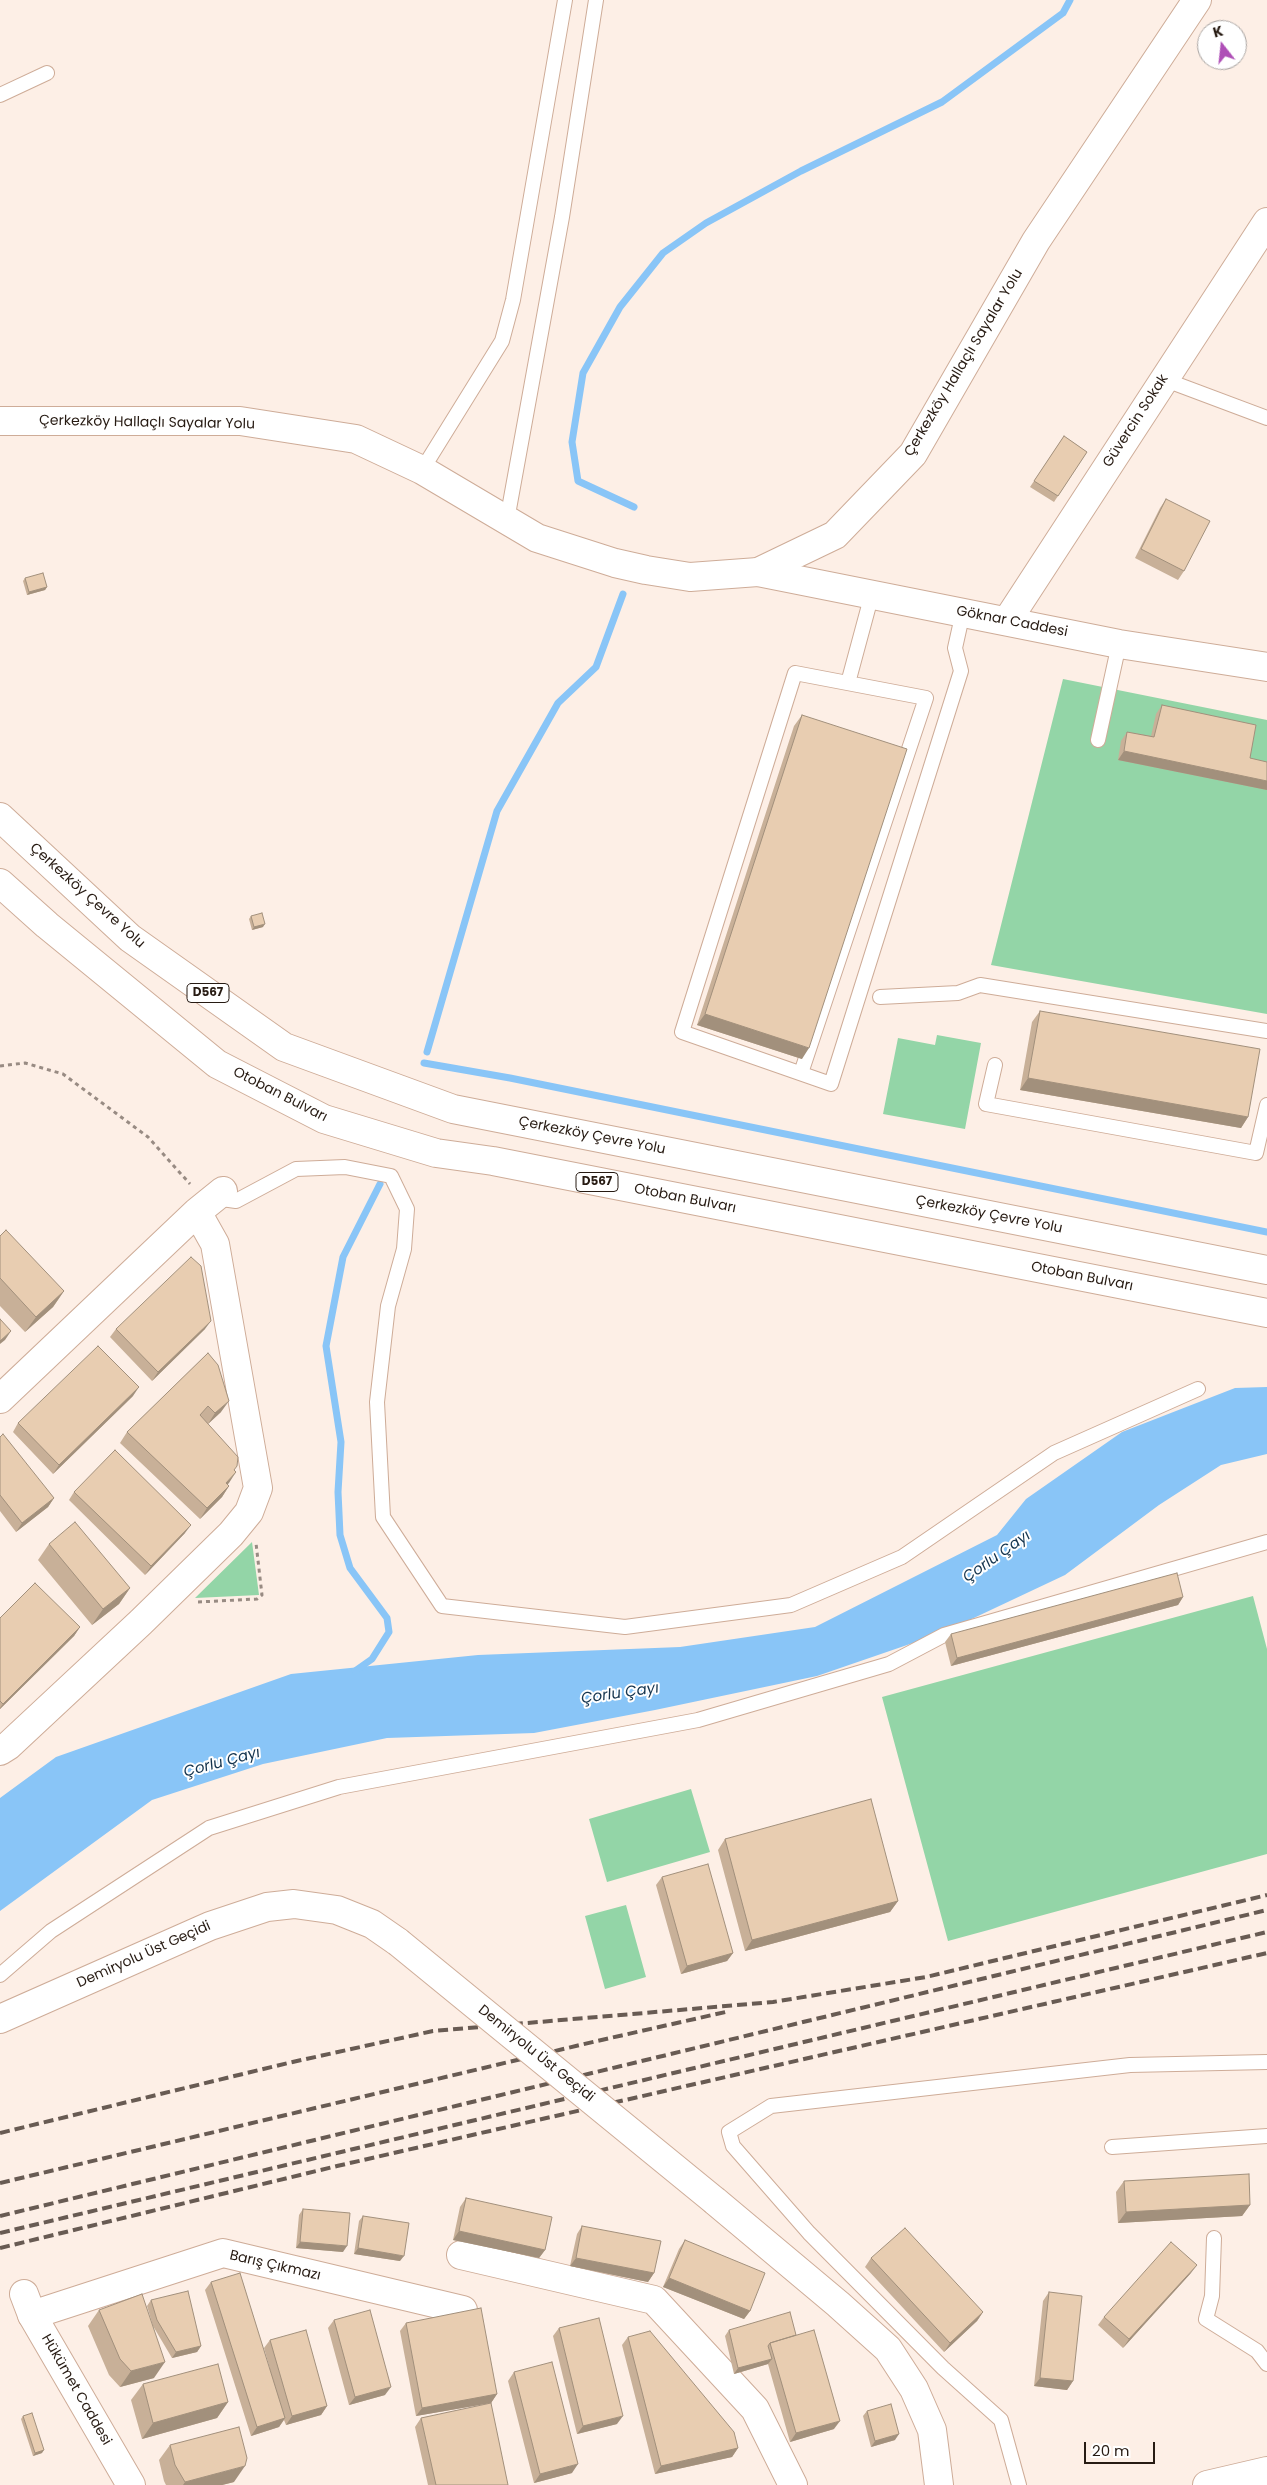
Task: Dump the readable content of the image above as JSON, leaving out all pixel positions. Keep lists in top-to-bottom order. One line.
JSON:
{"streets":{"main road":["Çerkezköy Hallaçlı Sayalar Yolu","Güvercin Sokak","Göknar Caddesi","Çerkezköy Çevre Yolu","D567","Otoban Bulvarı","Demiryolu Üst Geçidi","Barış Çıkmazı","Hükümet Caddesi"]},"crossings":[["Çerkezköy Hallaçlı Sayalar Yolu","Göknar Caddesi"],["Güvercin Sokak","Göknar Caddesi"],["Barış Çıkmazı","Hükümet Caddesi"]],"water":["Çorlu Çayı"],"scale_bar":"20 m","north":"top"}
